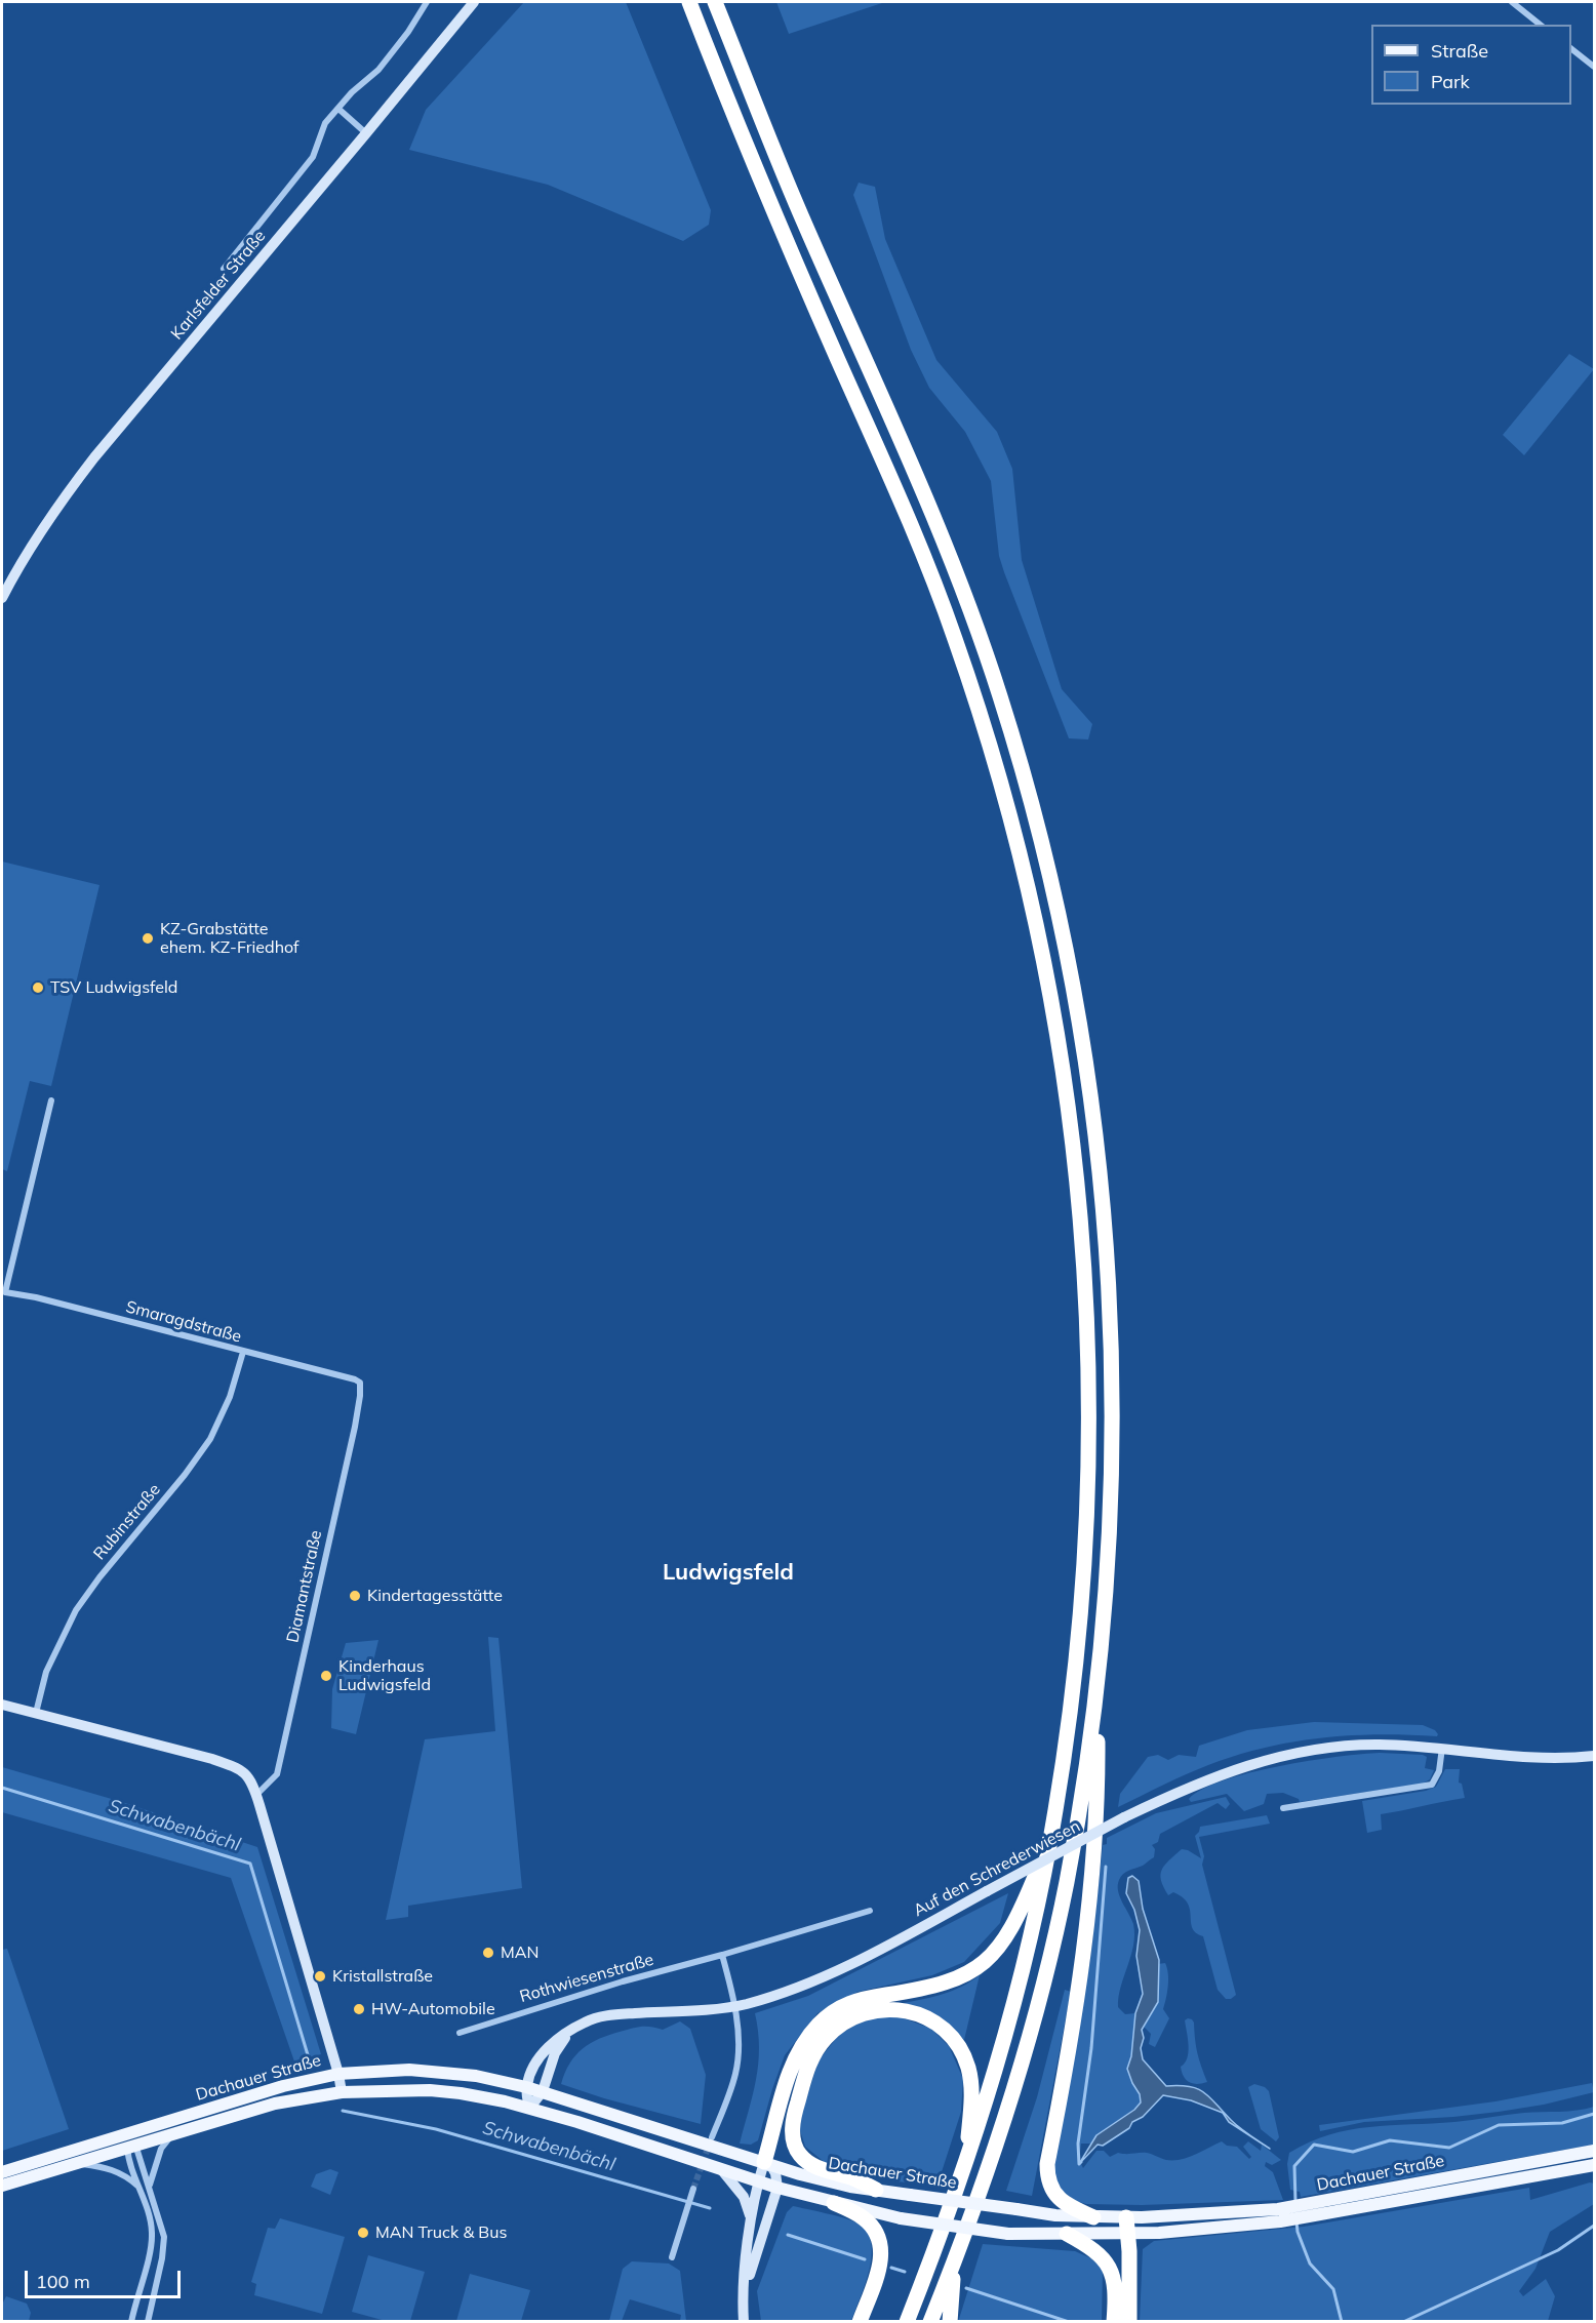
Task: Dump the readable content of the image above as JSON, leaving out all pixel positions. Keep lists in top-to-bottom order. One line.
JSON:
{"streets":{"main road":["Dachauer Straße"],"street":["Karlsfelder Straße","Smaragdstraße","Rubinstraße","Diamantstraße","Auf den Schrederwiesen","Rothwiesenstraße"]},"crossings":[["Smaragdstraße","Rubinstraße"],["Smaragdstraße","Diamantstraße"],["Auf den Schrederwiesen","Dachauer Straße"]],"districts":["Ludwigsfeld"],"water":["Schwabenbächl"],"places":["KZ-Grabstätte ehem. KZ-Friedhof","TSV Ludwigsfeld","Kindertagesstätte","Kinderhaus Ludwigsfeld","MAN","Kristallstraße","HW-Automobile","MAN Truck & Bus"],"legend":["Straße","Park"],"scale_bar":"100 m"}
